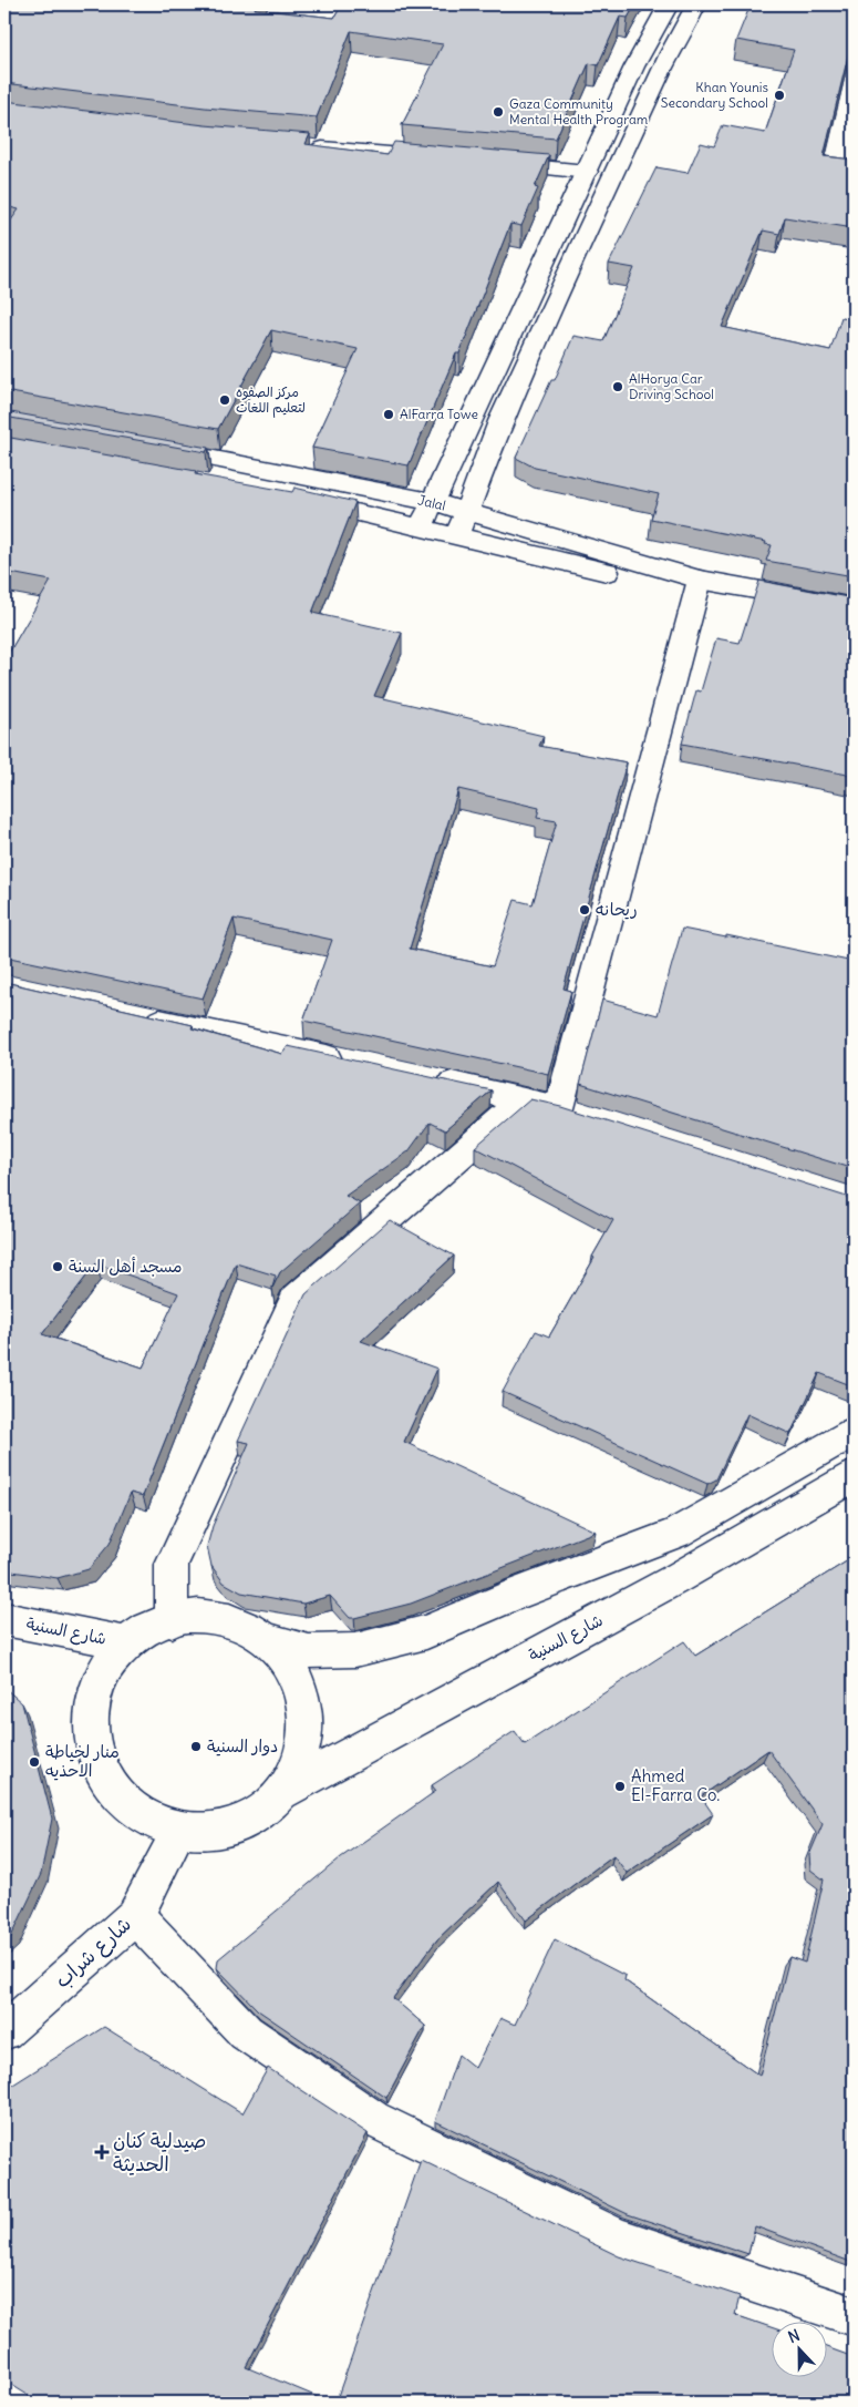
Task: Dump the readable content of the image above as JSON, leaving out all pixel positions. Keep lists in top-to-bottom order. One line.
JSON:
{"streets":{"main road":["Jalal","شارع السنية","شارع شراب"]},"crossings":[["شارع السنية","شارع شراب"]],"places":{"other":["Khan Younis Secondary School","Gaza Community Mental Health Program","AlHorya Car Driving School","مركز الصفوه لتعليم اللغات","AlFarra Towe","ريحانه","مسجد أهل السنة","دوار السنية","منار لخياطة الاحذيه","Ahmed El-Farra Co."],"health":["صيدلية كنان الحديثة"]},"north":"top"}
